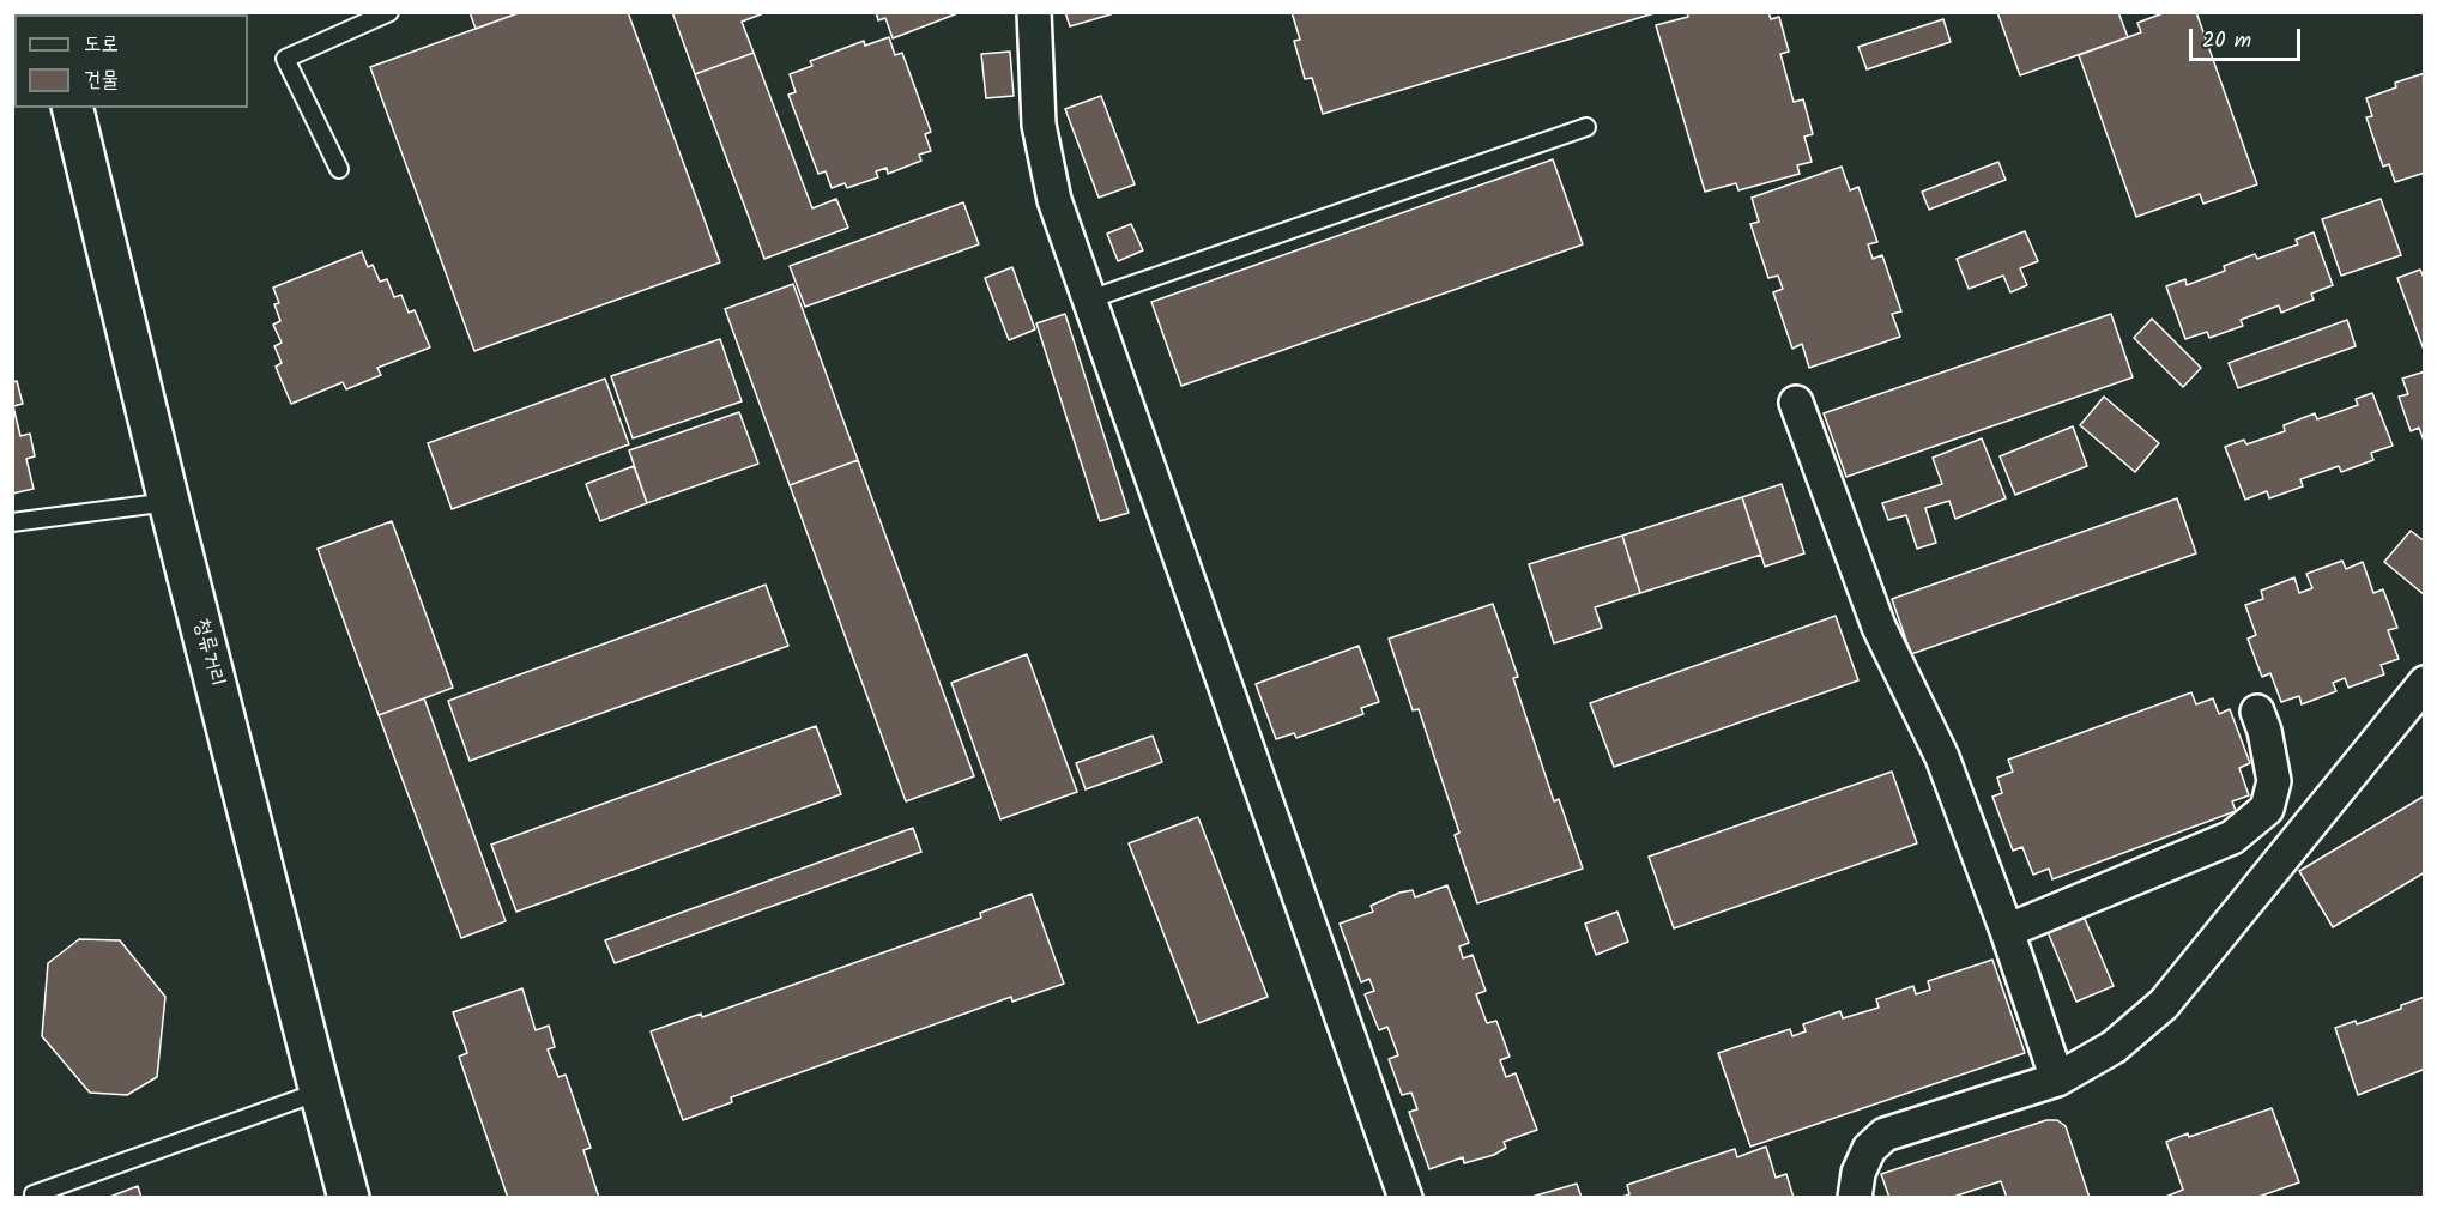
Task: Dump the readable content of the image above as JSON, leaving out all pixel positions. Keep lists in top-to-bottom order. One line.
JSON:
{"streets":{"main road":["청류거리"]},"legend":["도로","건물"],"scale_bar":"20 m"}
